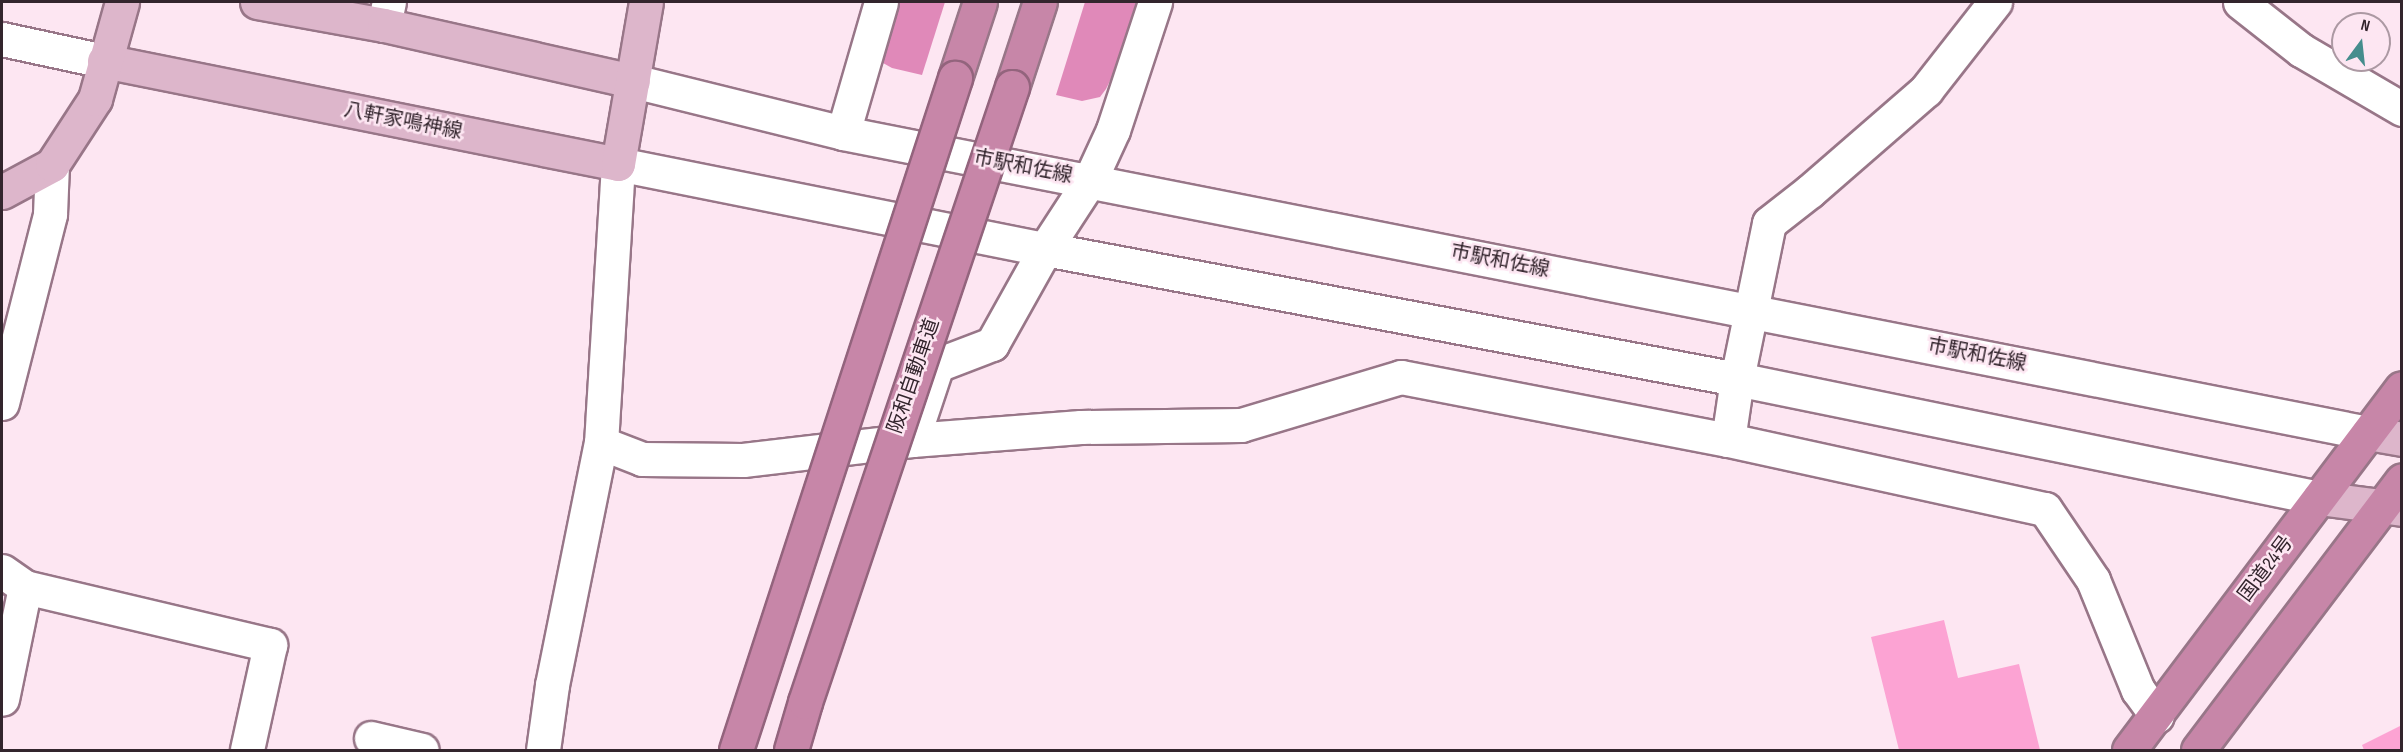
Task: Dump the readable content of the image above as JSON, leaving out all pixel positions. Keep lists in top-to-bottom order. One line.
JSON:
{"streets":{"highway":["阪和自動車道","国道24号"],"main road":["八軒家鳴神線"],"street":["市駅和佐線"]},"crossings":[["市駅和佐線","国道24号"]],"north":"top"}
